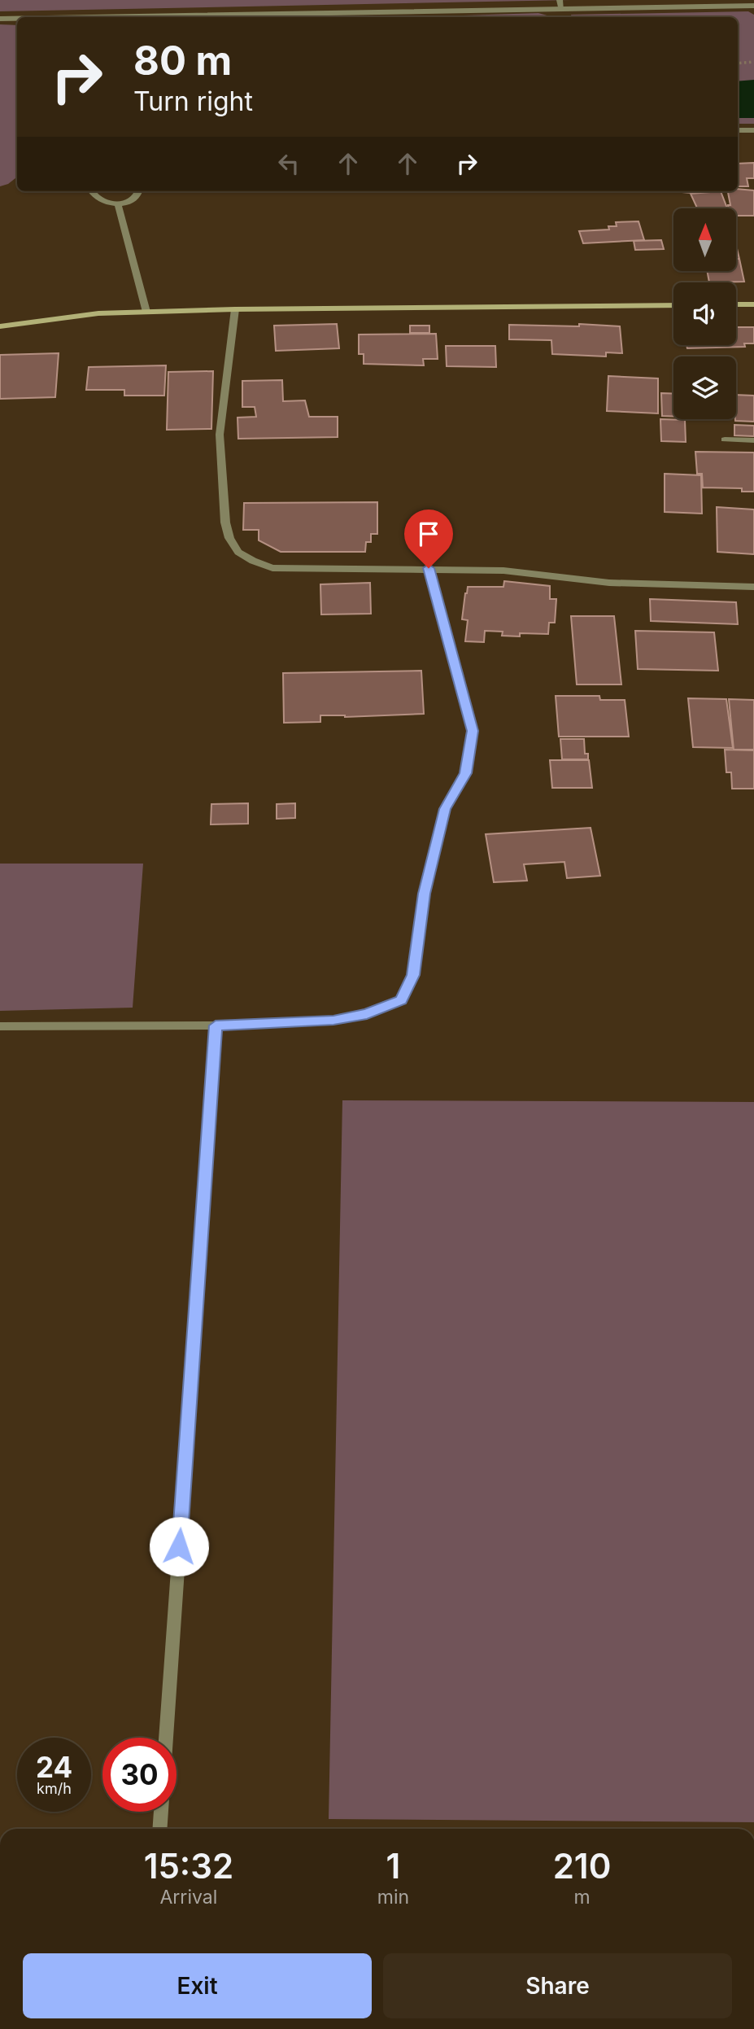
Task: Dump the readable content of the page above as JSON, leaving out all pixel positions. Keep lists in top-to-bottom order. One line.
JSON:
{"north":"top","page":{"turn":["80 m","Turn right"],"speed":"24 km/h","limit":"30","eta":["15:32","Arrival","1","min","210","m"],"buttons":["Exit","Share"]}}
